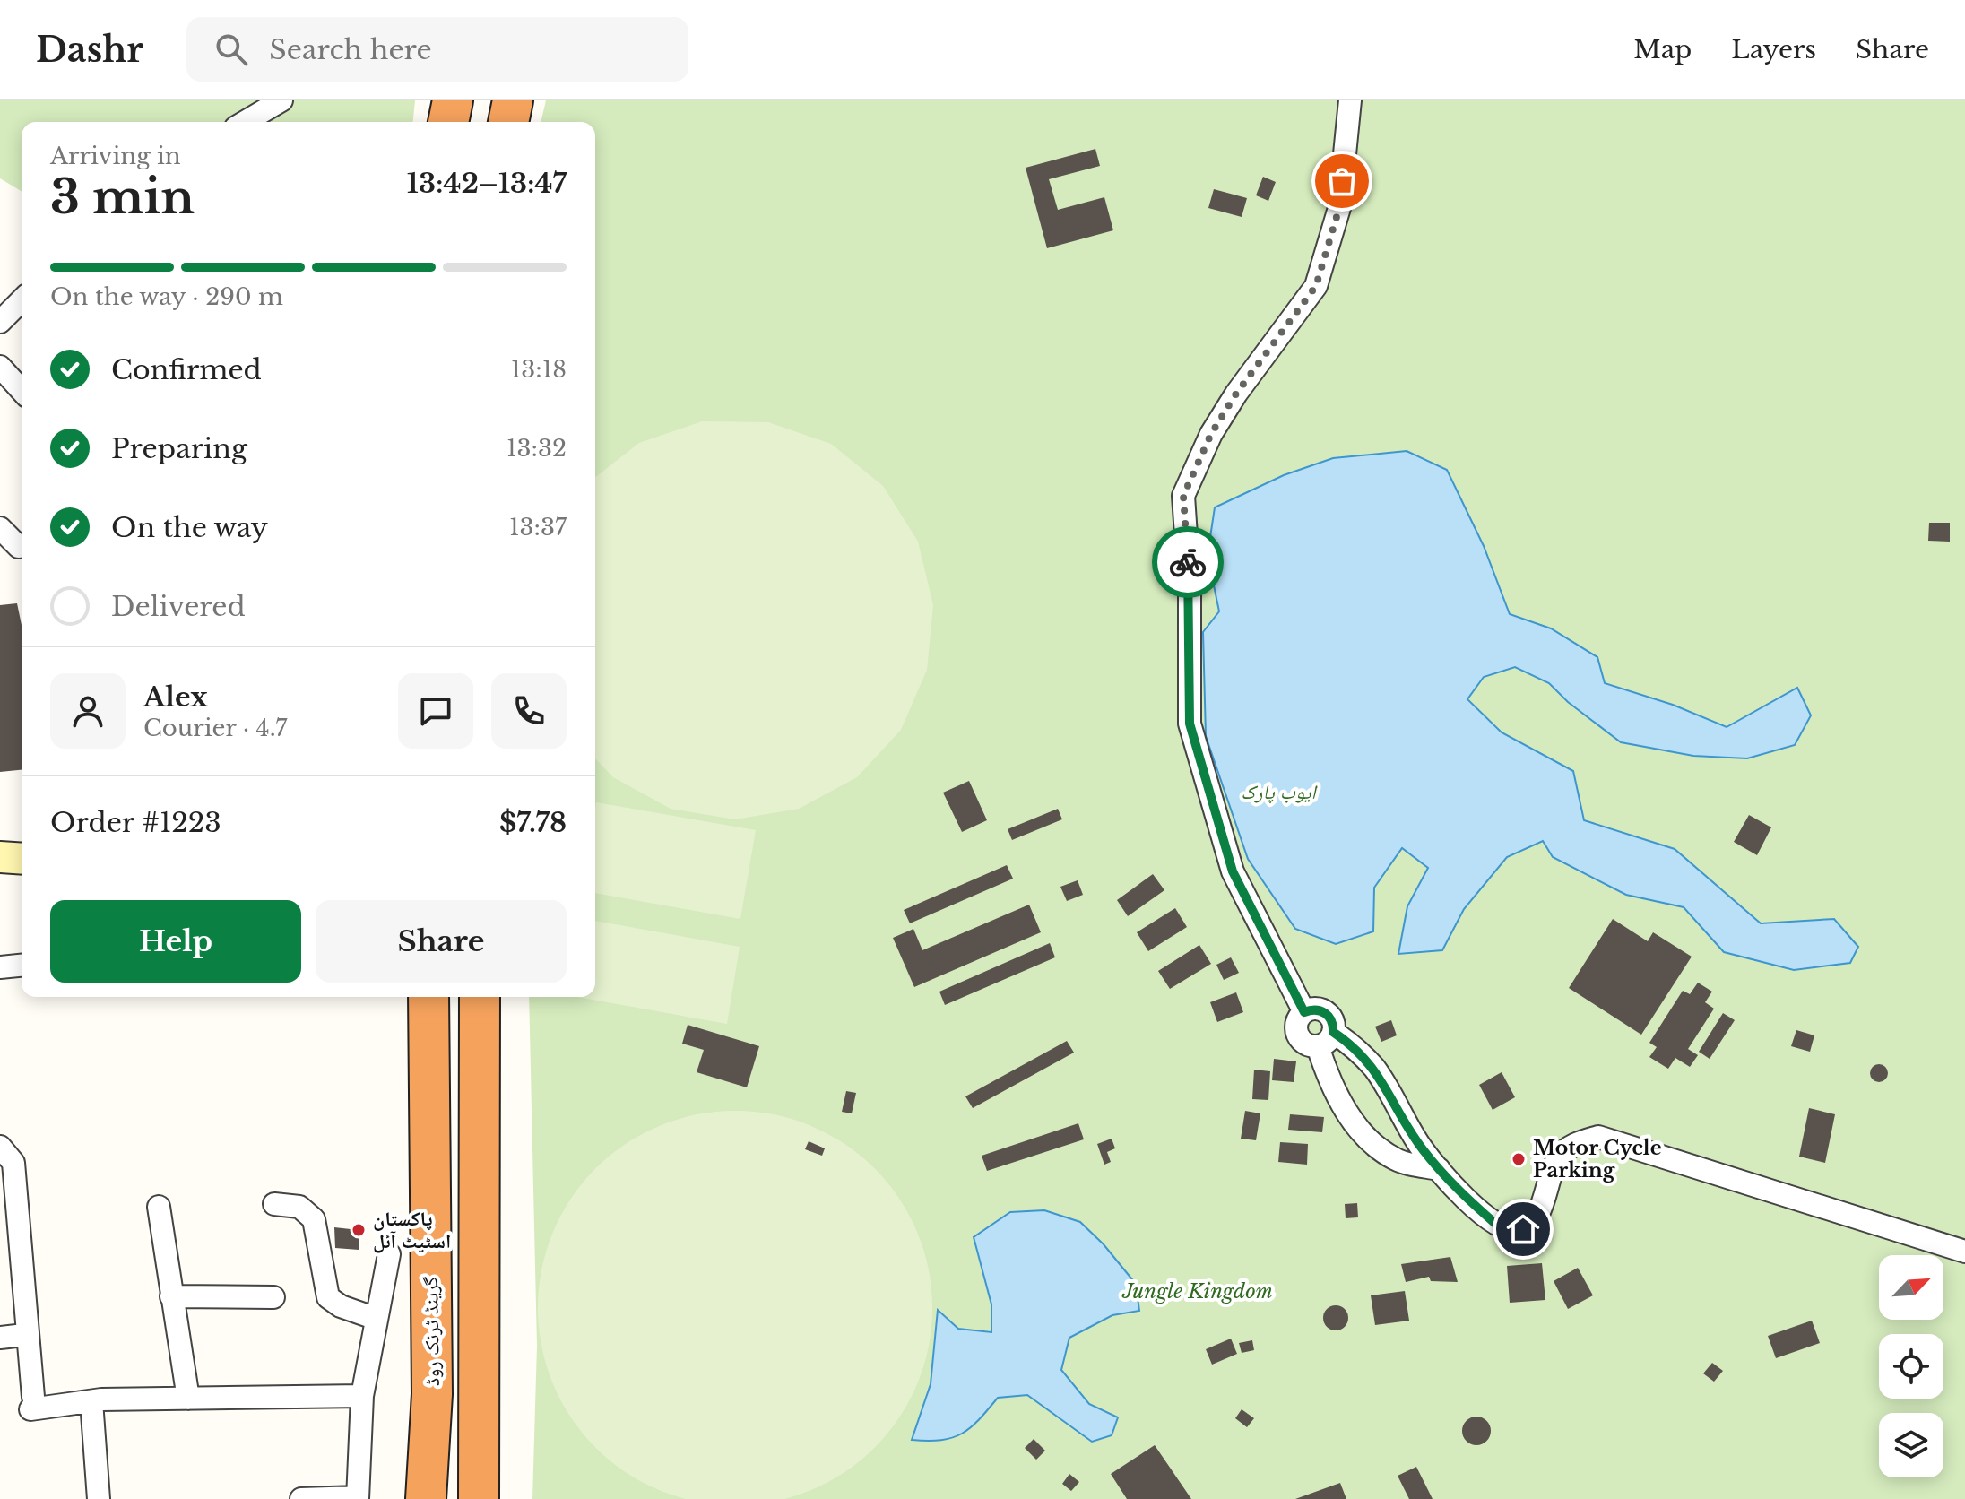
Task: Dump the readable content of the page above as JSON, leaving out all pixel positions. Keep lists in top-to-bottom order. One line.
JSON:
{"streets":{"highway":["گرینڈ ٹرنک روڈ"]},"parks":["ایوب پارک","Jungle Kingdom"],"places":["Motor Cycle Parking","پاکستان اسٹیٹ آئل"],"north":"top right","page":{"header":"Dashr","search":"Search here","nav":["Map","Layers","Share"],"heading":["3 min","Arriving in","13:42–13:47"],"panel":["Alex","Courier · 4.7","Order #1223","$7.78"],"bar":"On the way · 290 m","list":[["Confirmed","13:18"],["Preparing","13:32"],["On the way","13:37"],"Delivered"],"buttons":["Help","Share"]}}
